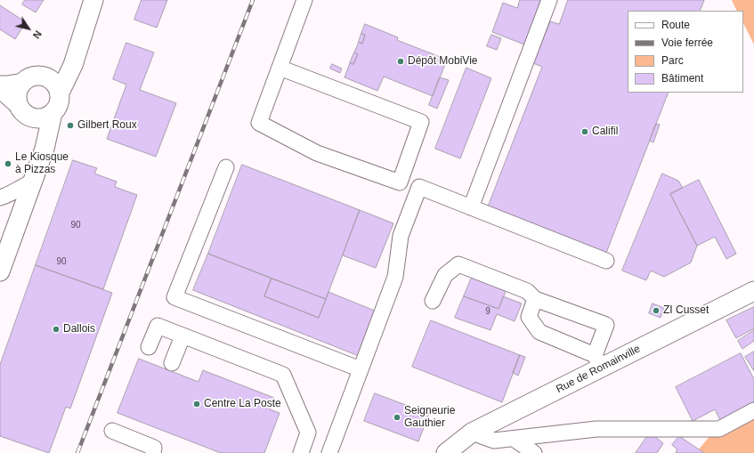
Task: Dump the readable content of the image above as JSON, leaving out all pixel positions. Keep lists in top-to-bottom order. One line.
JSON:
{"streets":{"main road":["Rue de Romainville"]},"places":["Dépôt MobiVie","Gilbert Roux","Califil","Le Kiosque à Pizzas","ZI Cusset","Dallois","Centre La Poste","Seigneurie Gauthier"],"house_numbers":["90","90","9"],"legend":["Route","Voie ferrée","Parc","Bâtiment"],"north":"bottom right"}
